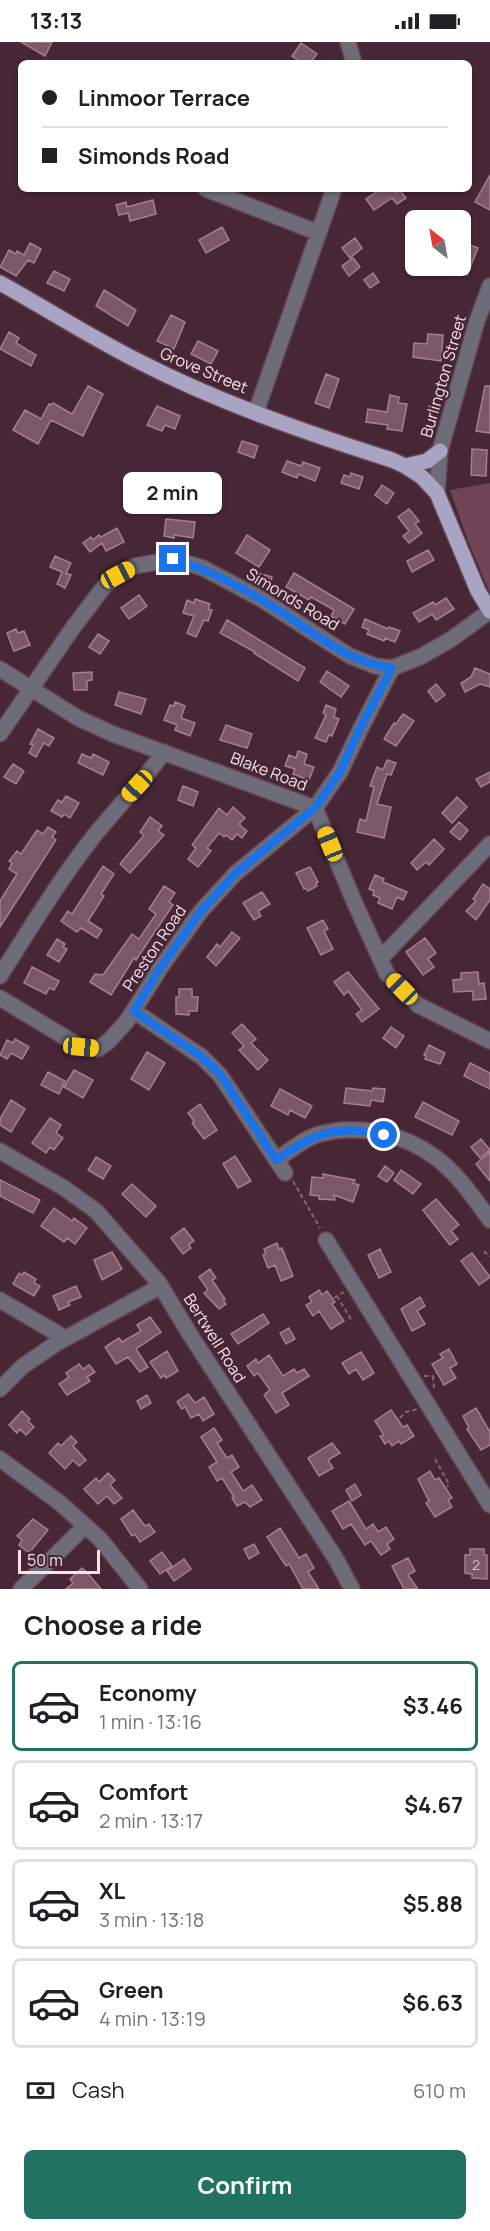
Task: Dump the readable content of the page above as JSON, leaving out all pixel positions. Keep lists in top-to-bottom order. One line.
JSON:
{"streets":{"main road":["Grove Street","Burlington Street"],"street":["Simonds Road","Blake Road","Preston Road","Bertwell Road"]},"crossings":[["Grove Street","Burlington Street"],["Simonds Road","Blake Road"],["Simonds Road","Preston Road"],["Blake Road","Preston Road"]],"house_numbers":["2"],"scale_bar":"50 m","north":"top left","page":{"status":"13:13","banner":["Linmoor Terrace","Simonds Road"],"bubble":"2 min","scale":"50 m","heading":"Choose a ride","list":[{"name":"Economy","note":"1 min · 13:16","value":"$3.46"},{"name":"Comfort","note":"2 min · 13:17","value":"$4.67"},{"name":"XL","note":"3 min · 13:18","value":"$5.88"},{"name":"Green","note":"4 min · 13:19","value":"$6.63"}],"pay":["Cash","610 m"],"buttons":"Confirm"}}
